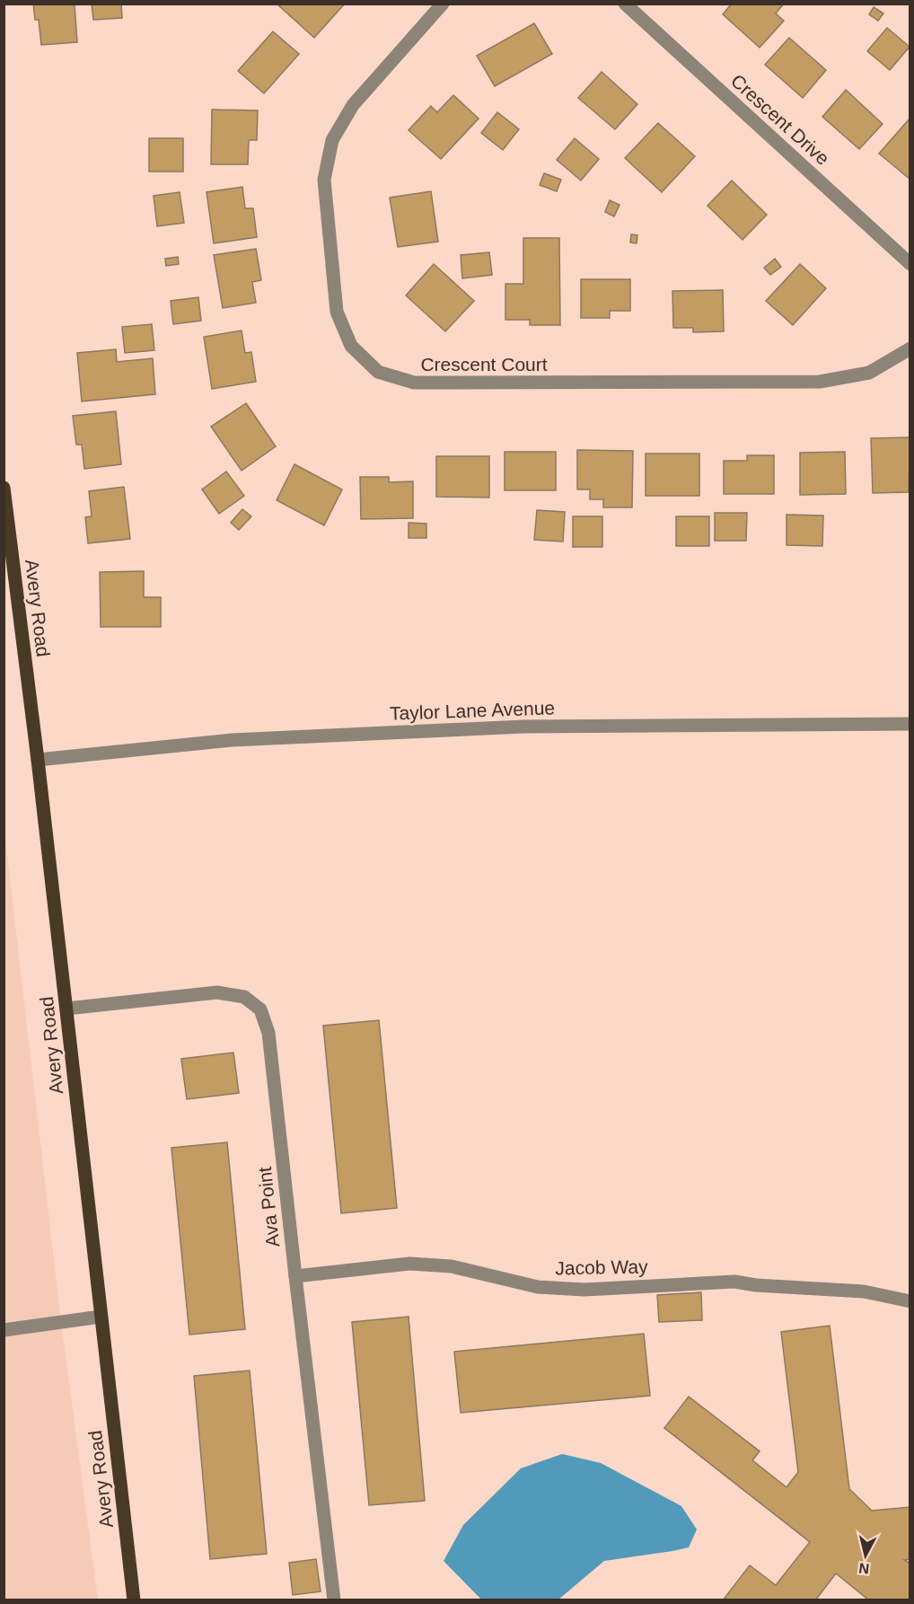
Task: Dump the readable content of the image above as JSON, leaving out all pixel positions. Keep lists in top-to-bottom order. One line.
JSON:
{"streets":{"main road":["Avery Road"],"street":["Crescent Drive","Crescent Court","Taylor Lane Avenue","Ava Point","Jacob Way"]},"crossings":[["Avery Road","Taylor Lane Avenue"],["Avery Road","Ava Point"],["Ava Point","Jacob Way"]],"north":"bottom"}
